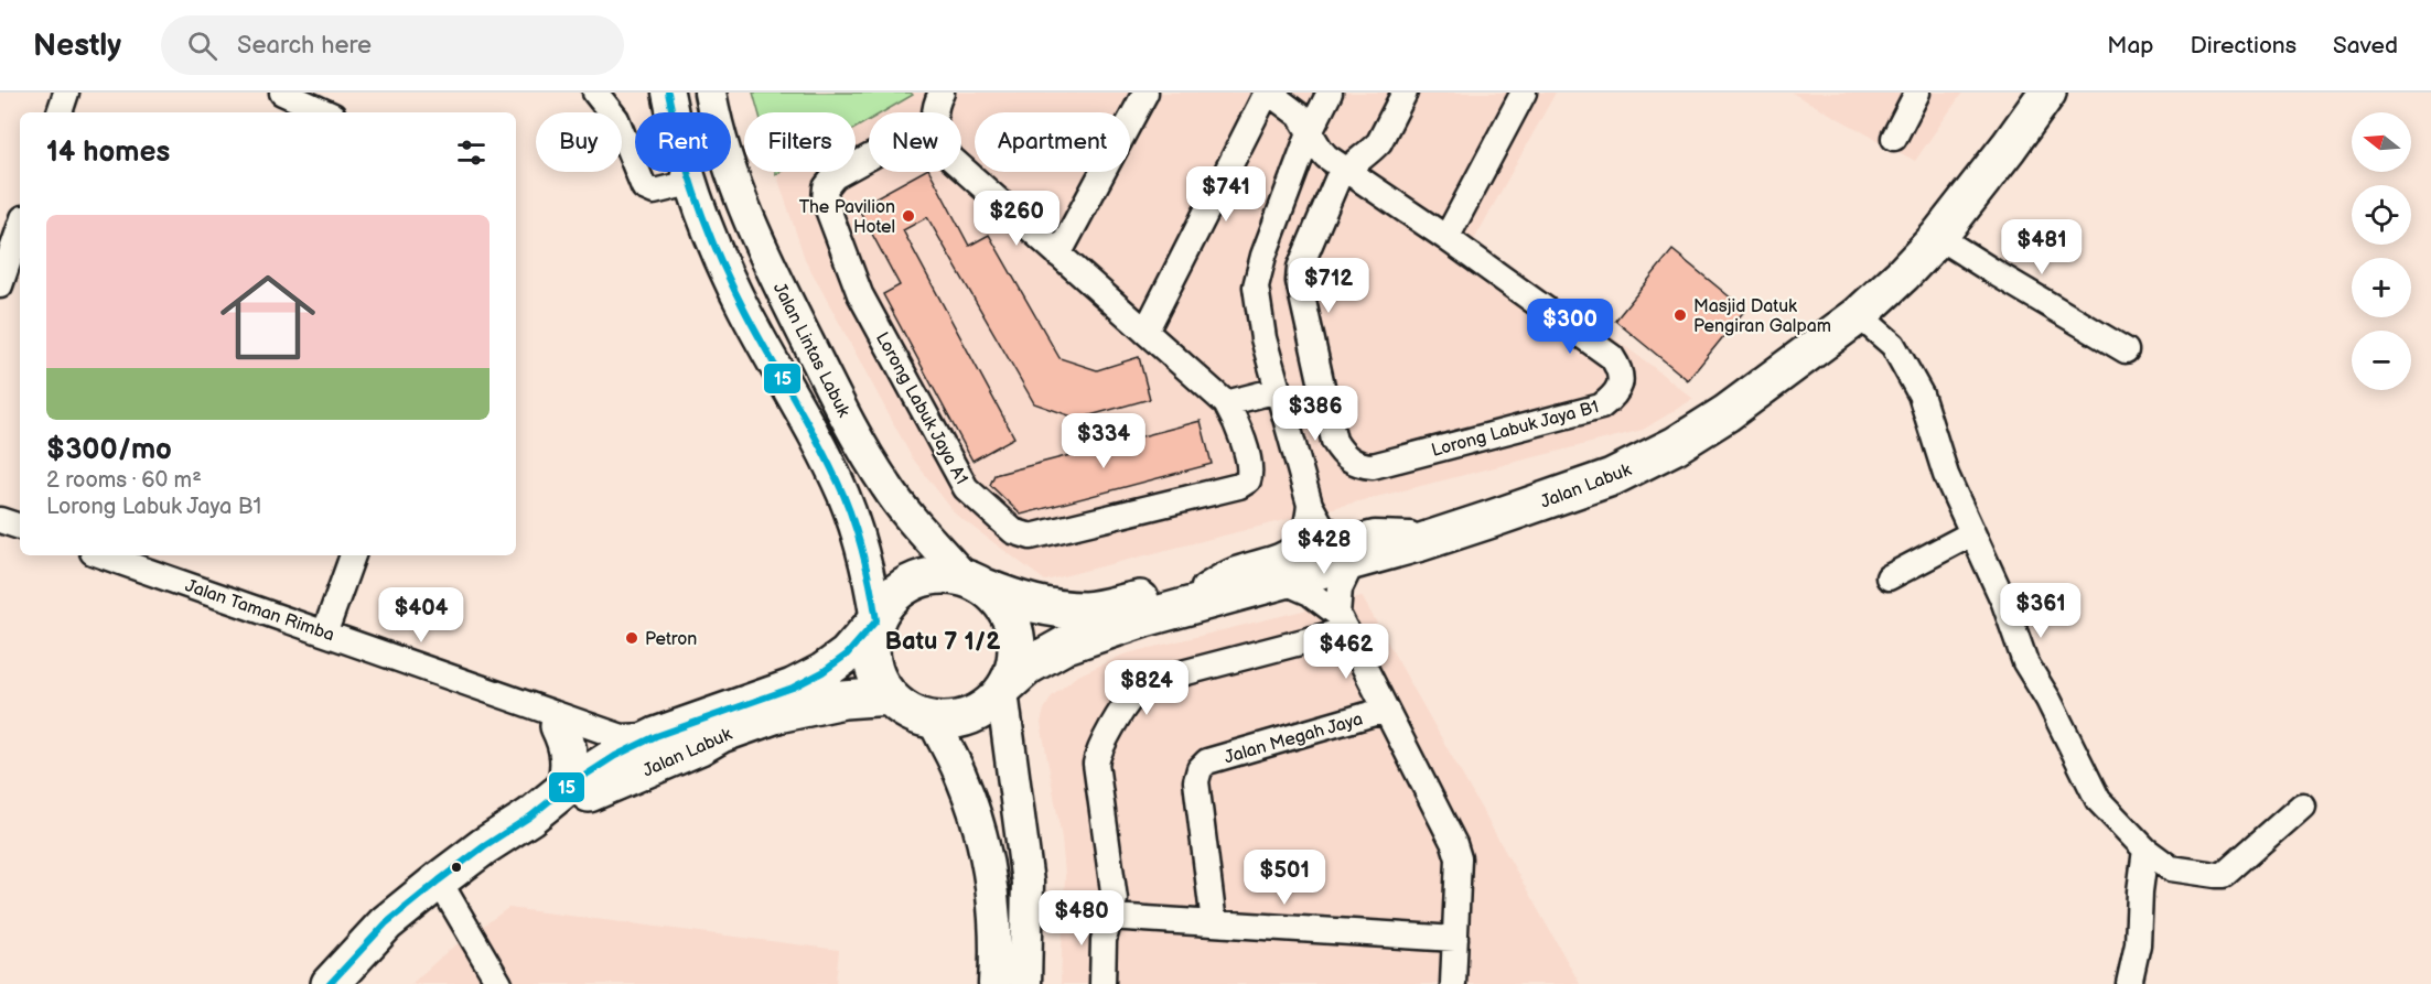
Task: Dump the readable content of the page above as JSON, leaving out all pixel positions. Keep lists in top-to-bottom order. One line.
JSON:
{"streets":{"highway":["Jalan Labuk"],"main road":["Jalan Lintas Labuk"],"street":["Lorong Labuk Jaya A1","Lorong Labuk Jaya B1","Jalan Taman Rimba","Jalan Megah Jaya"]},"crossings":[["Jalan Lintas Labuk","Jalan Labuk"]],"districts":["Batu 7 1/2"],"places":["The Pavilion Hotel","Masjid Datuk Pengiran Galpam","Petron"],"lines":["transit line 15"],"north":"left","page":{"header":"Nestly","search":"Search here","nav":["Map","Directions","Saved"],"map_buttons":["+","−"],"chip":["Buy","Rent","Filters","New","Apartment"],"heading":"14 homes","price":["$741","$260","$481","$712","$300","$386","$334","$428","$361","$404","$462","$824","$501","$480"],"list":[{"name":"$300/mo","note":"2 rooms · 60 m² · Lorong Labuk Jaya B1"}]}}
